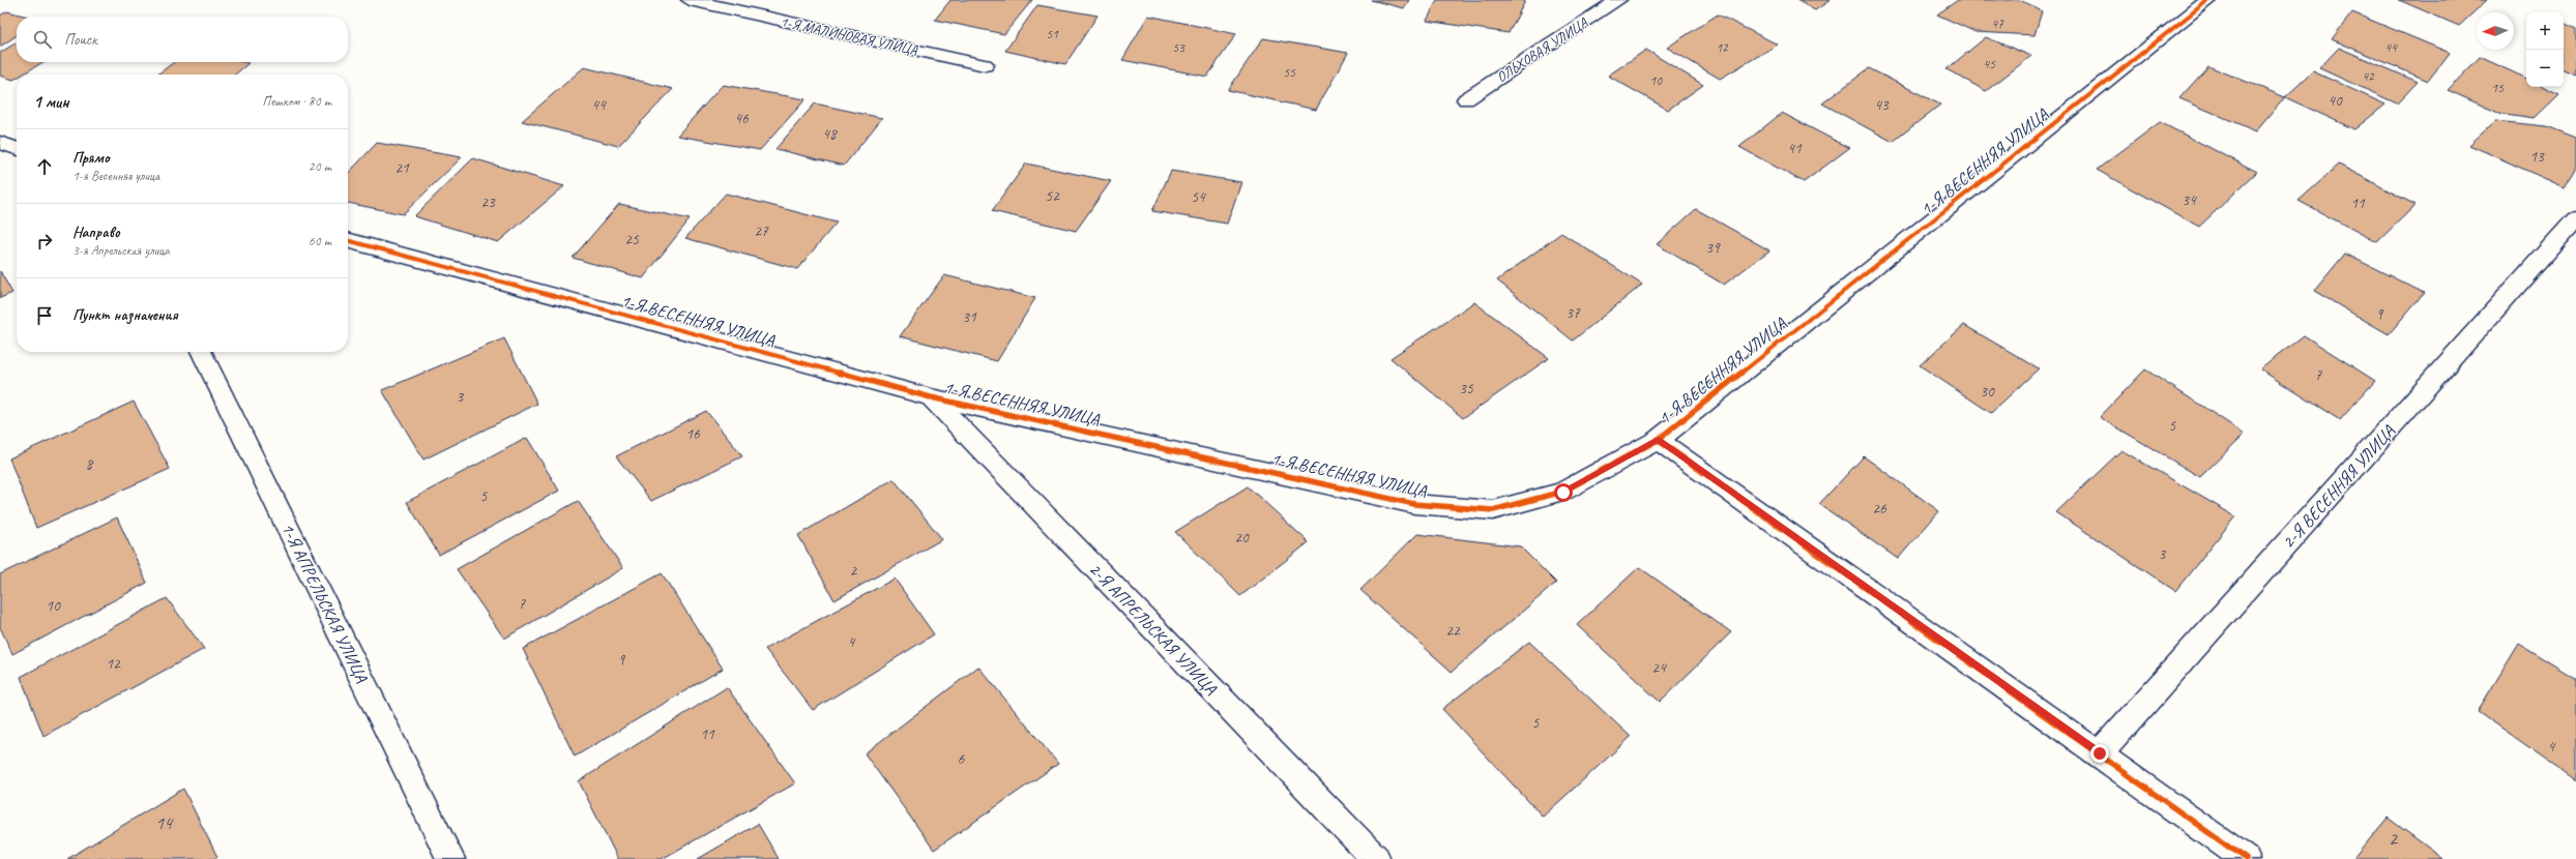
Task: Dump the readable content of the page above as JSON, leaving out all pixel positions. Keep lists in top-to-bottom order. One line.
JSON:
{"streets":{"street":["1-Я МАЛИНОВАЯ УЛИЦА","ОЛЬХОВАЯ УЛИЦА","1-Я ВЕСЕННЯЯ УЛИЦА","2-Я ВЕСЕННЯЯ УЛИЦА","1-Я АПРЕЛЬСКАЯ УЛИЦА","2-Я АПРЕЛЬСКАЯ УЛИЦА"]},"crossings":[["1-Я ВЕСЕННЯЯ УЛИЦА","2-Я АПРЕЛЬСКАЯ УЛИЦА"]],"house_numbers":["47","51","53","12","44","45","55","42","10","15","40","44","43","46","48","41","13","21","52","54","34","23","11","27","25","39","37","9","31","7","35","30","3","5","16","8","5","26","20","3","2","7","10","22","4","9","12","24","5","11","4","6","14","2"],"north":"left","page":{"map_buttons":["+","−"],"search":"Поиск","heading":["1 мин","Пешком · 80 m"],"list":[["Прямо","1-я Весенняя улица","20 m"],["Направо","3-я Апрельская улица","60 m"],"Пункт назначения"]}}
